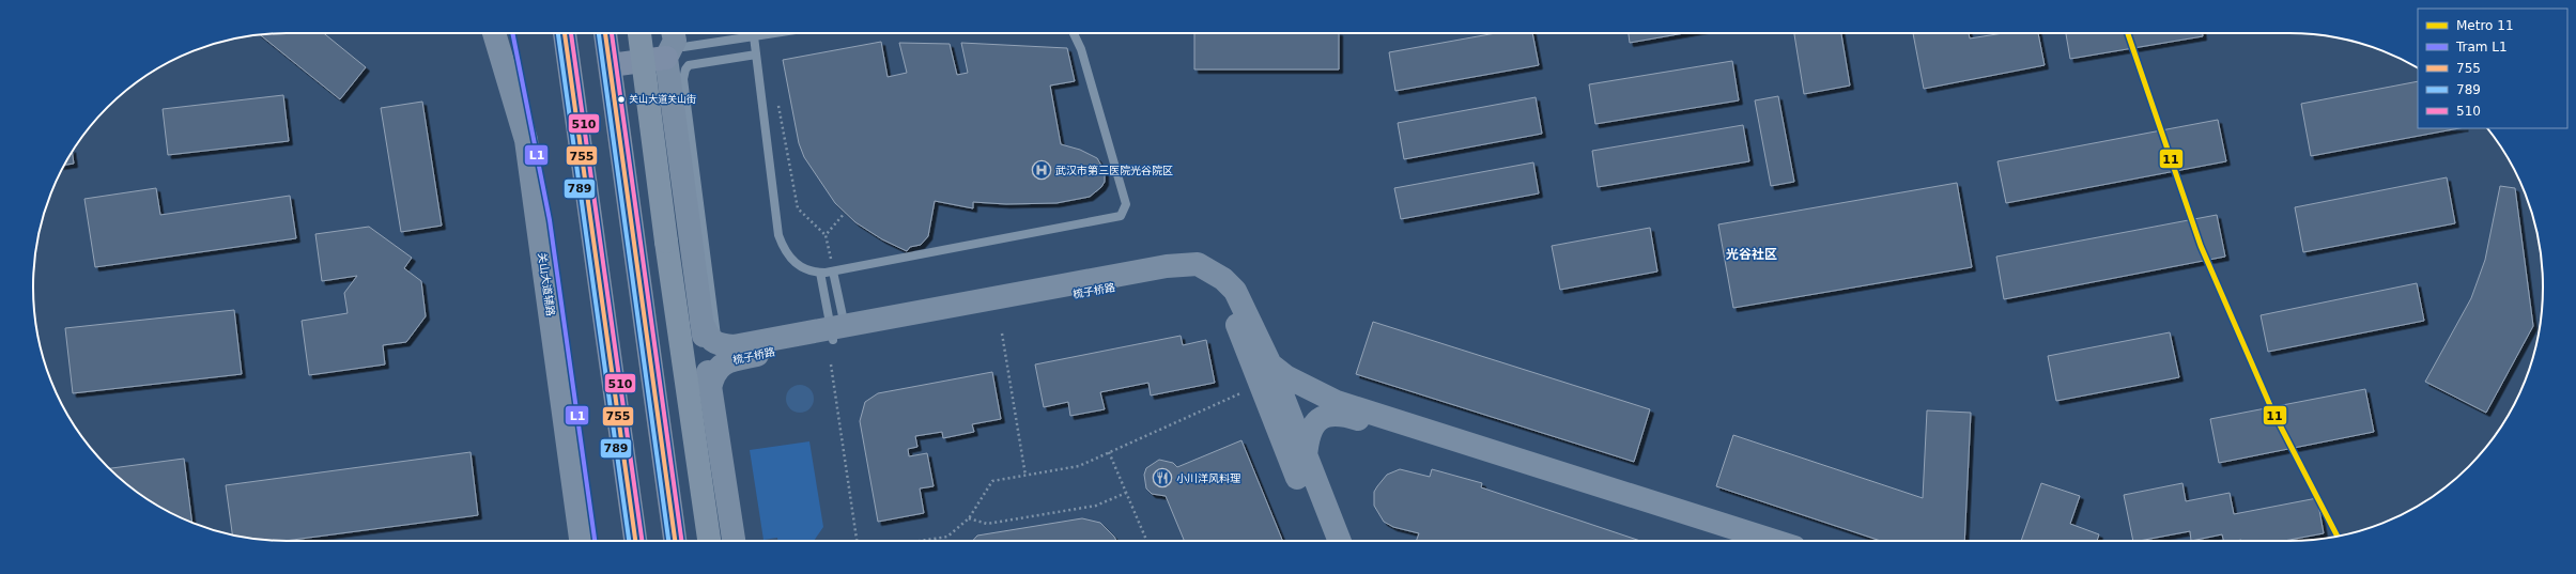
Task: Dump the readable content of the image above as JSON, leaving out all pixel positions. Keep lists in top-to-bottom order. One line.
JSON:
{"streets":{"street":["关山大道辅路","梳子桥路"]},"districts":["光谷社区"],"places":{"other":["关山大道关山街"],"hospital":["武汉市第三医院光谷院区"],"restaurant":["小川洋风料理"]},"lines":["metro line 11","tram line L1","transit line 755","transit line 789","transit line 510"],"legend":["Metro 11","Tram L1","755","789","510"]}
